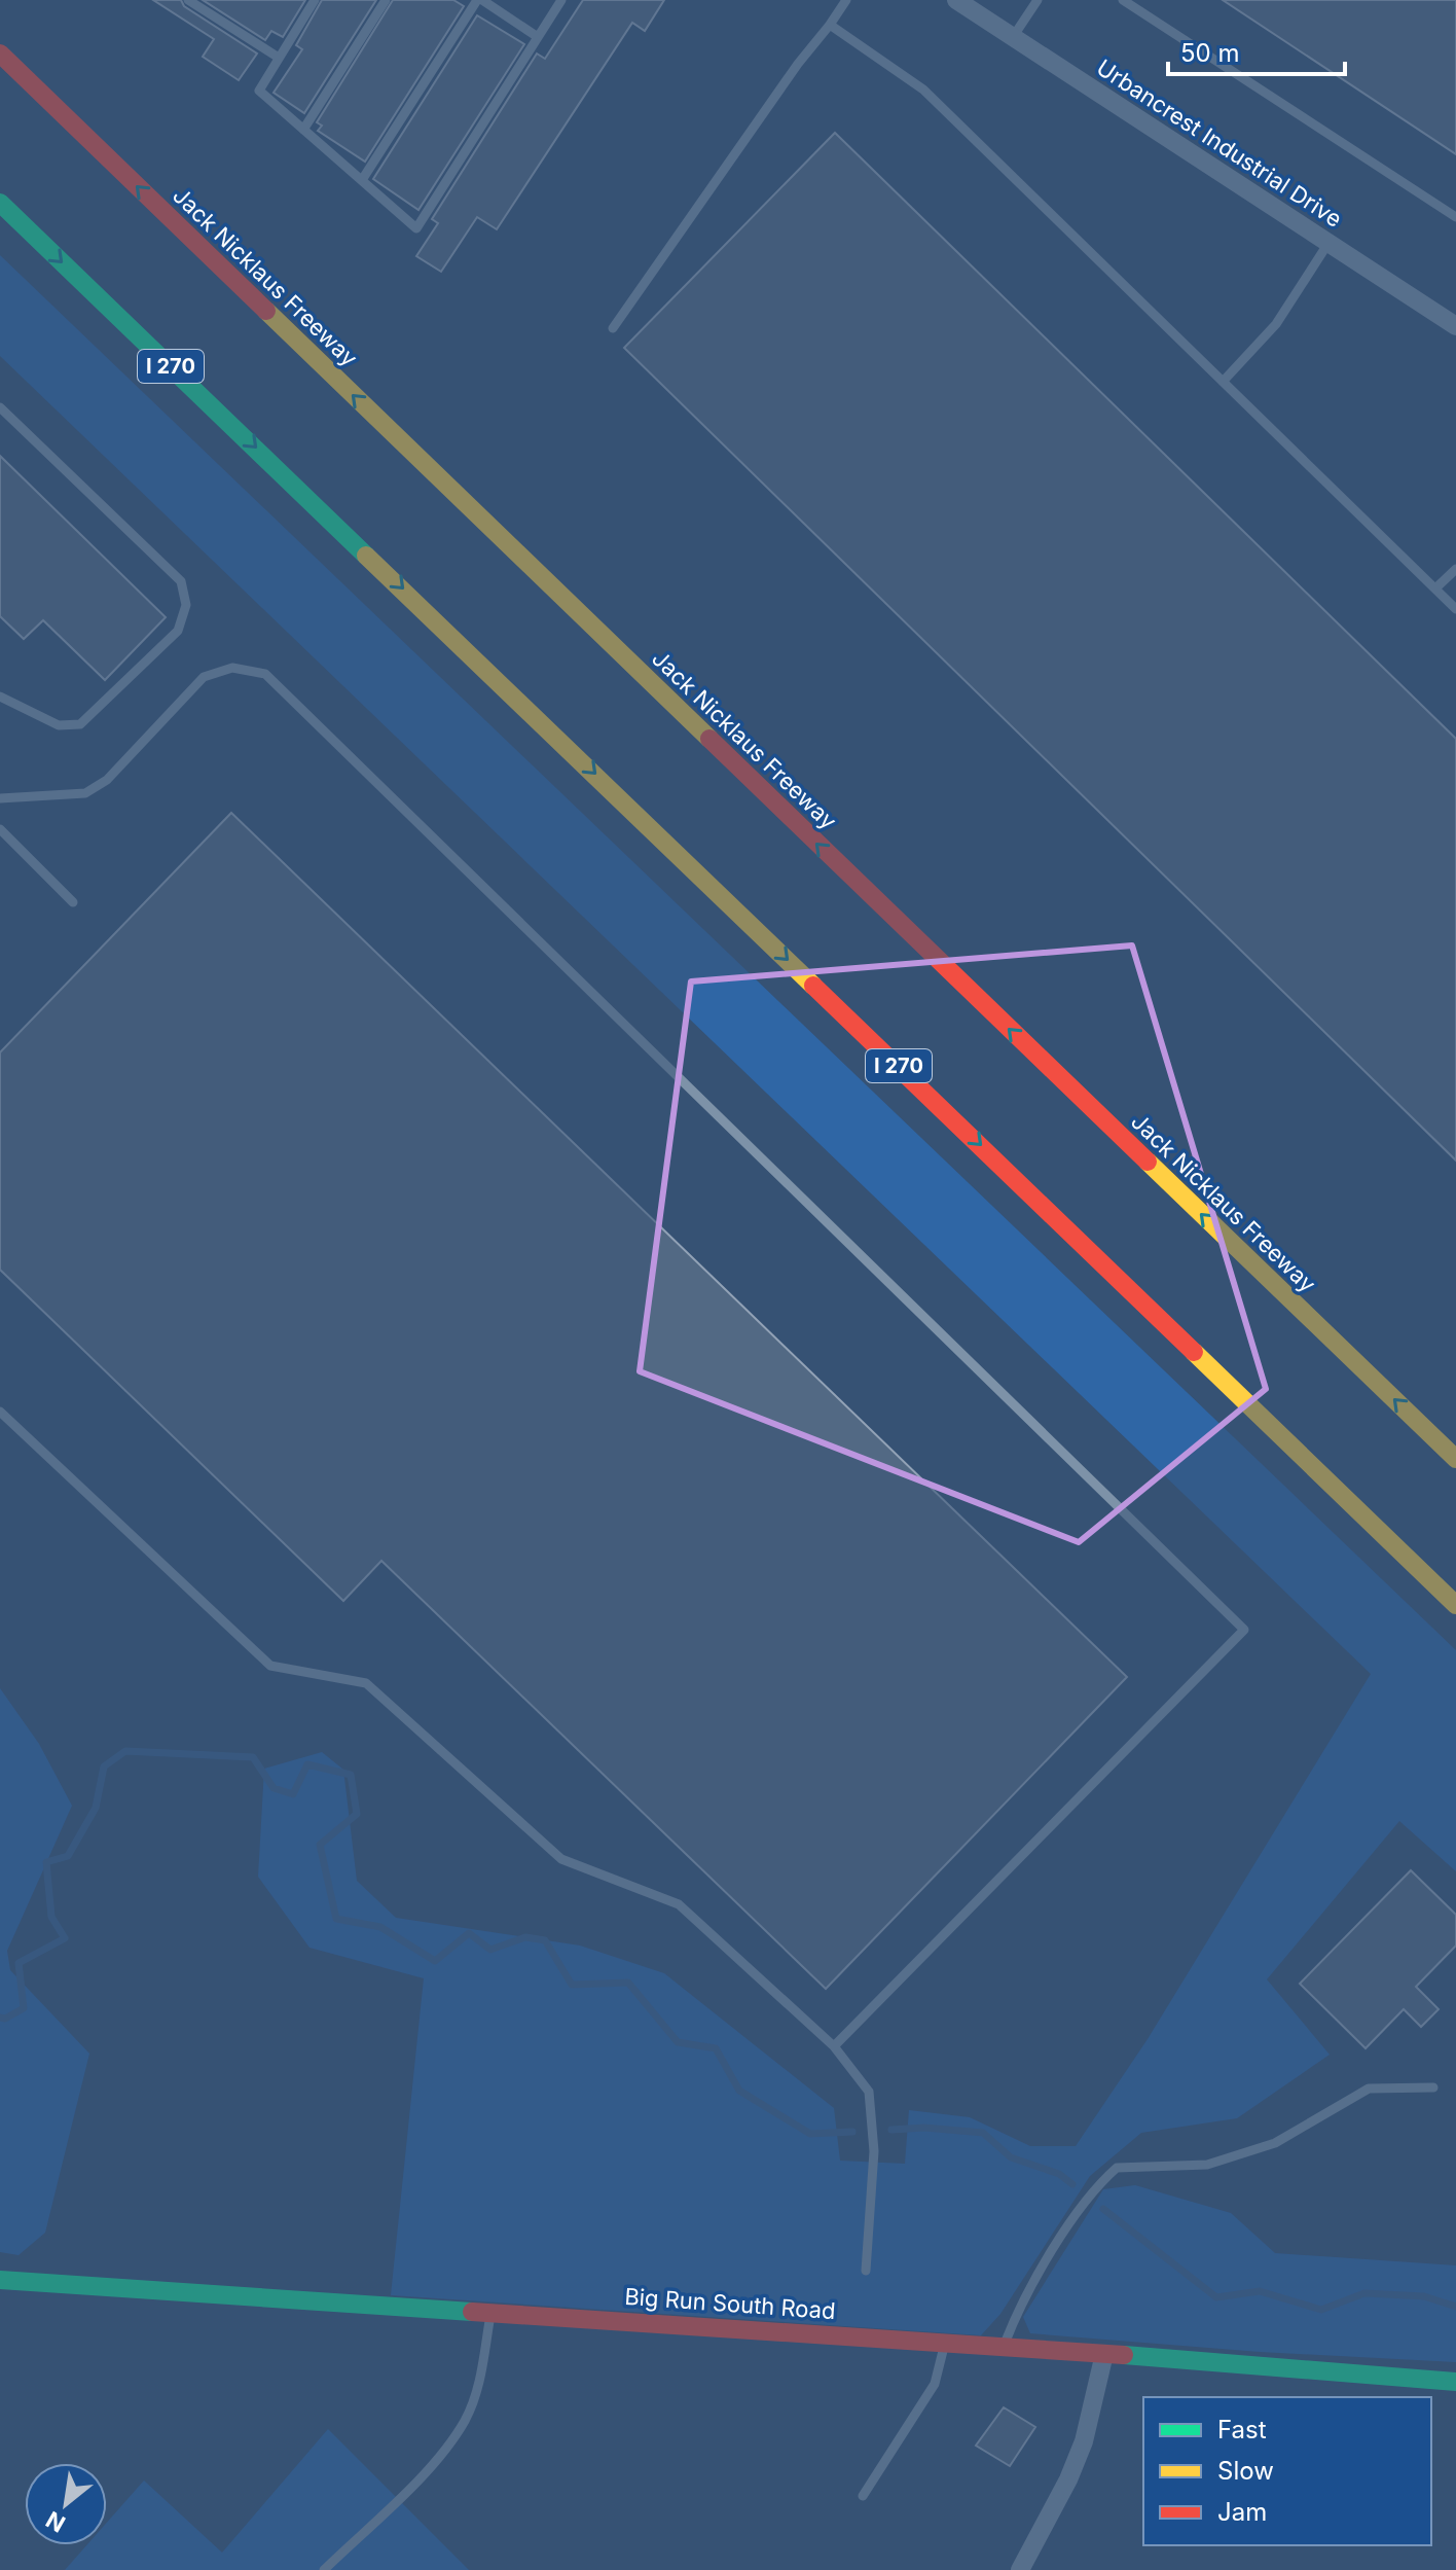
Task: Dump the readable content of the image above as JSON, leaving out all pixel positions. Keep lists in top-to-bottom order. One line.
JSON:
{"streets":{"main road":["Jack Nicklaus Freeway","I 270","Big Run South Road"],"street":["Urbancrest Industrial Drive"]},"legend":["Fast","Slow","Jam"],"scale_bar":"50 m","north":"bottom left"}
